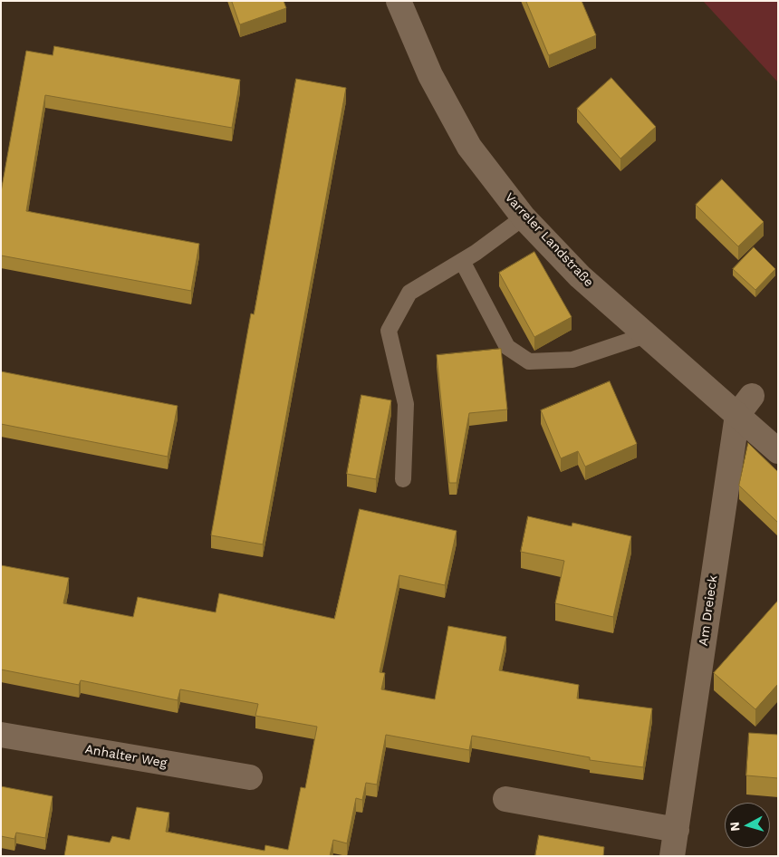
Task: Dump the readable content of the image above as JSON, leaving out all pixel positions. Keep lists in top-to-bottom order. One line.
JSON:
{"streets":{"street":["Varreler Landstraße","Am Dreieck","Anhalter Weg"]},"crossings":[["Varreler Landstraße","Am Dreieck"]],"north":"left"}
